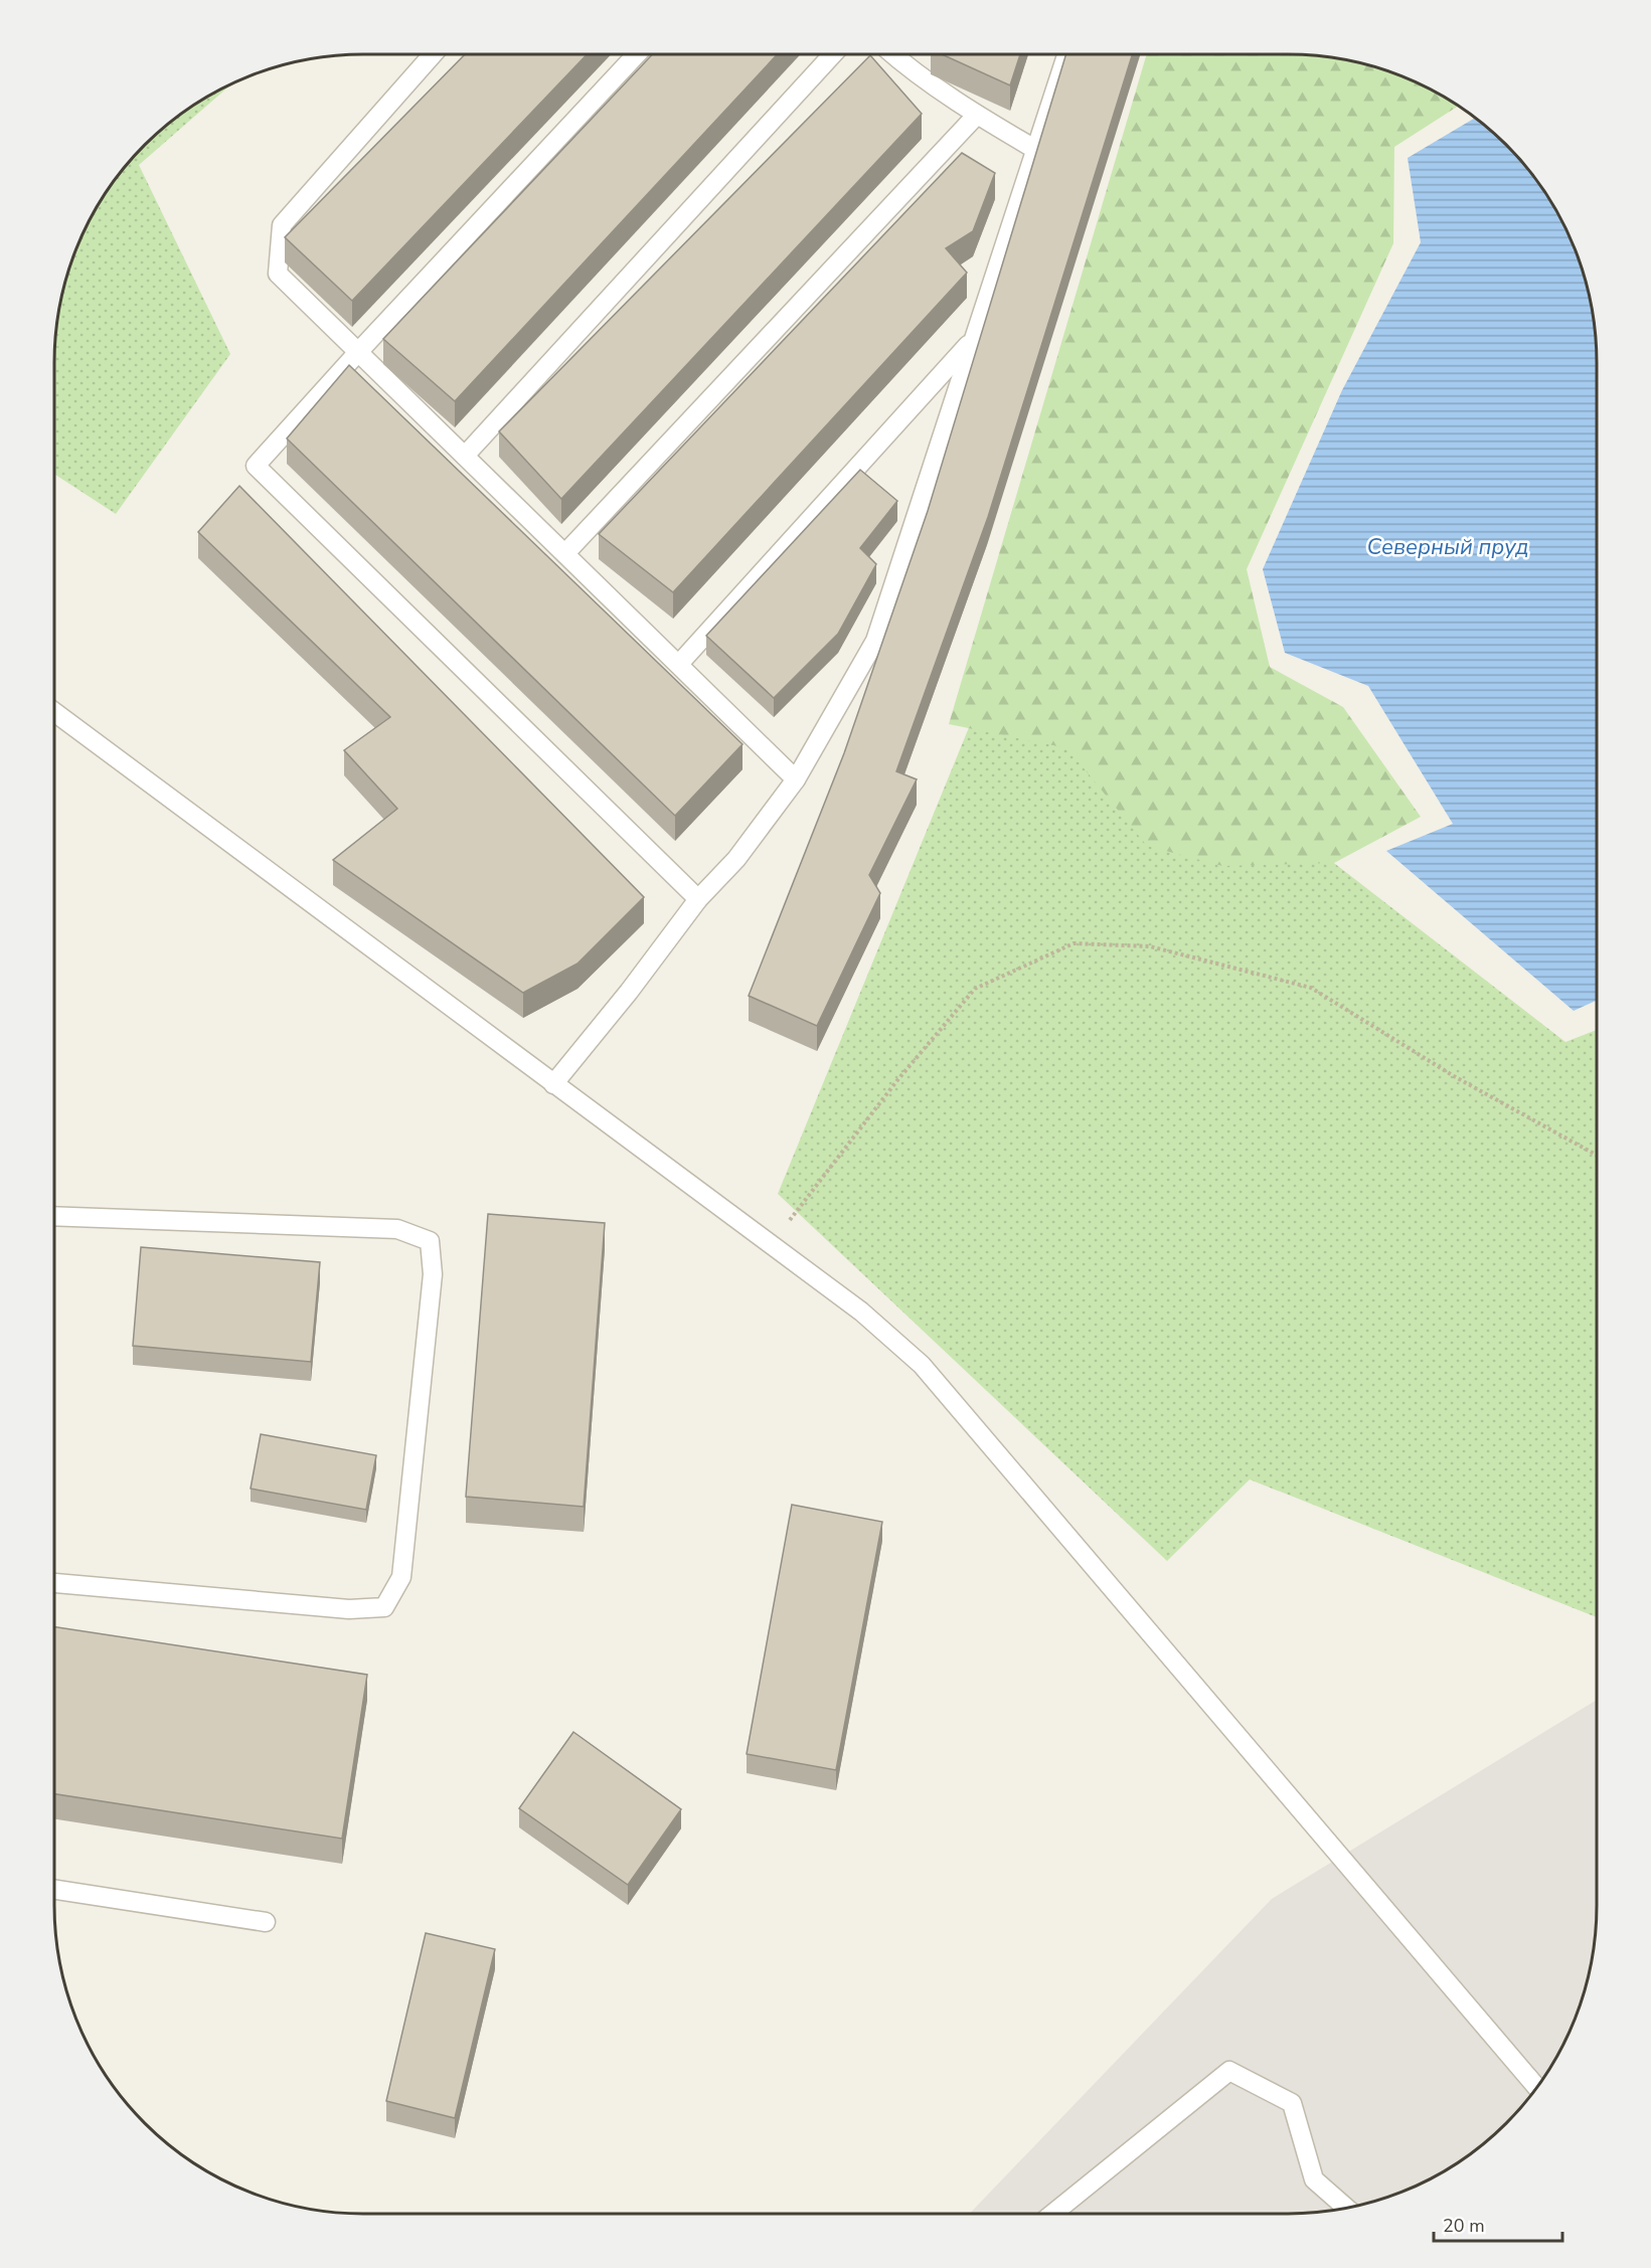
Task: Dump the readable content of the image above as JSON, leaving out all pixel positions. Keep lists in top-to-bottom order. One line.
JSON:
{"water":["Северный пруд"],"scale_bar":"20 m"}
